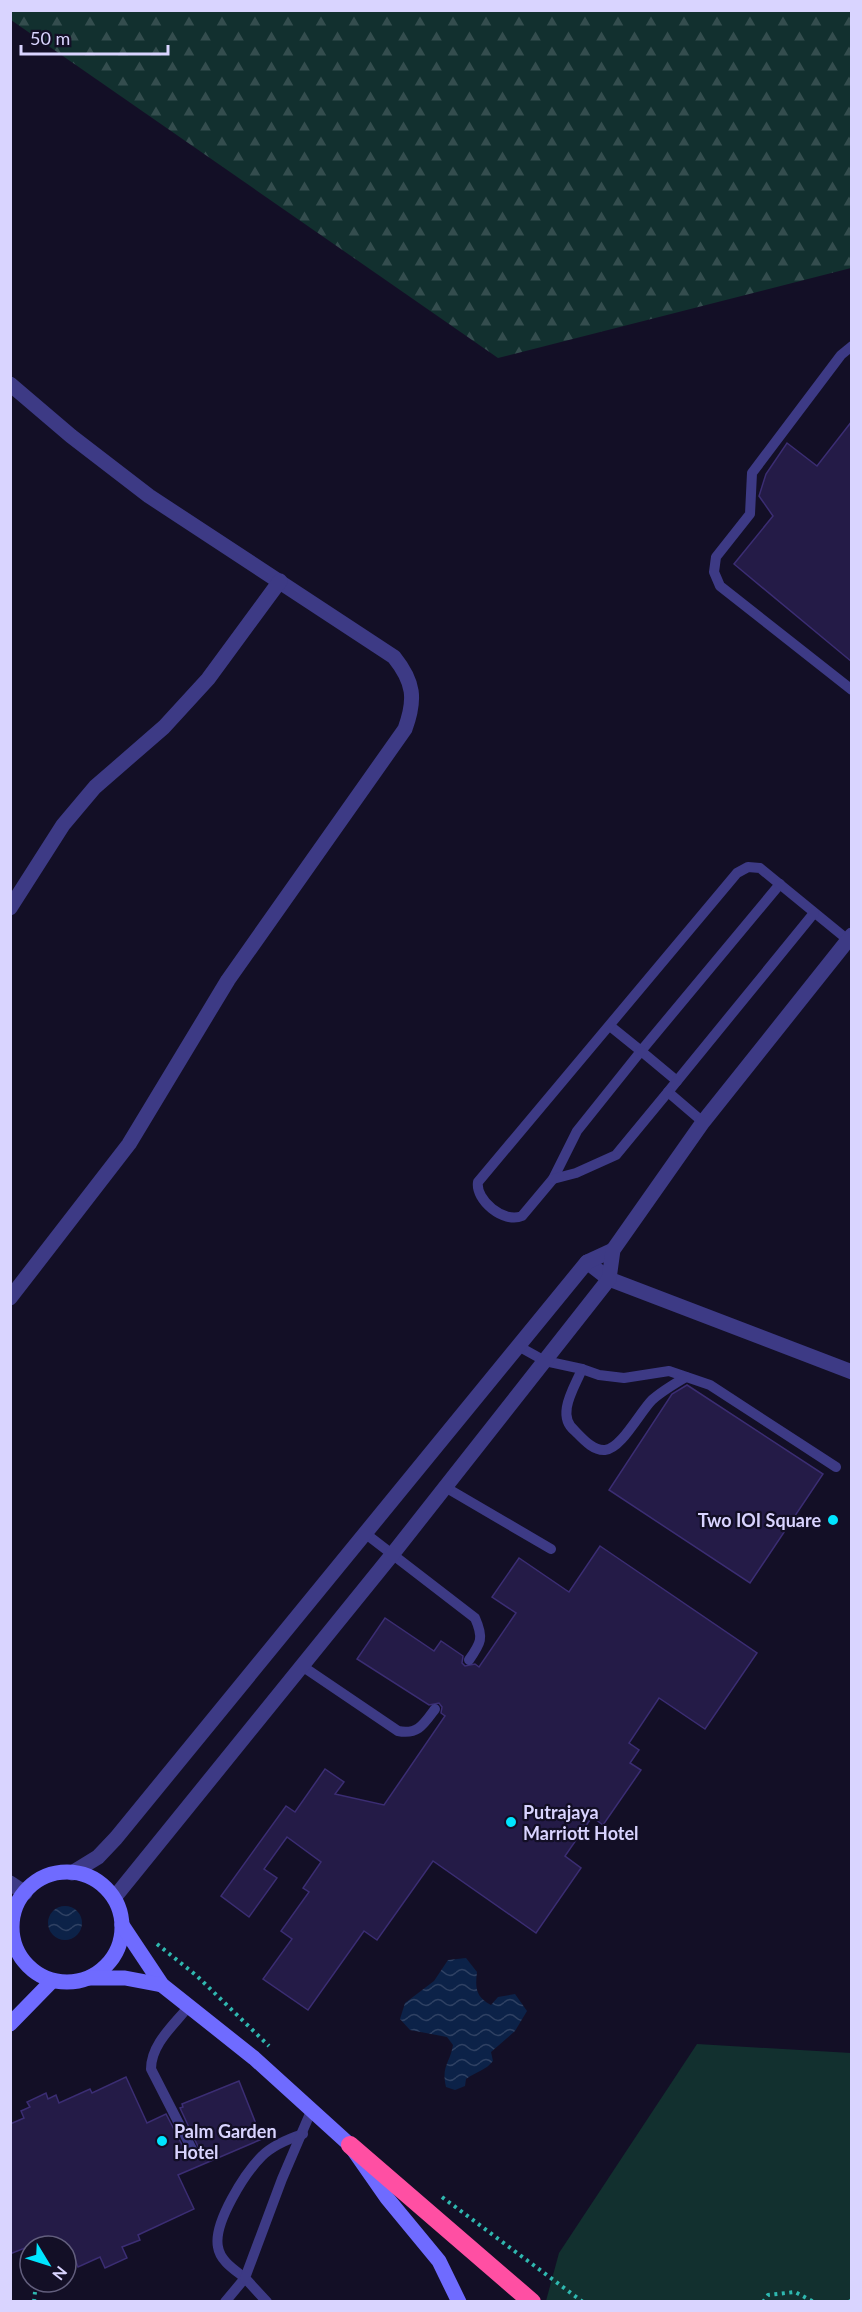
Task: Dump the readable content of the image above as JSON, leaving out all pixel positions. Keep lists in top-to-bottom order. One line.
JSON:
{"places":["Two IOI Square","Putrajaya Marriott Hotel","Palm Garden Hotel"],"scale_bar":"50 m","north":"bottom right"}
